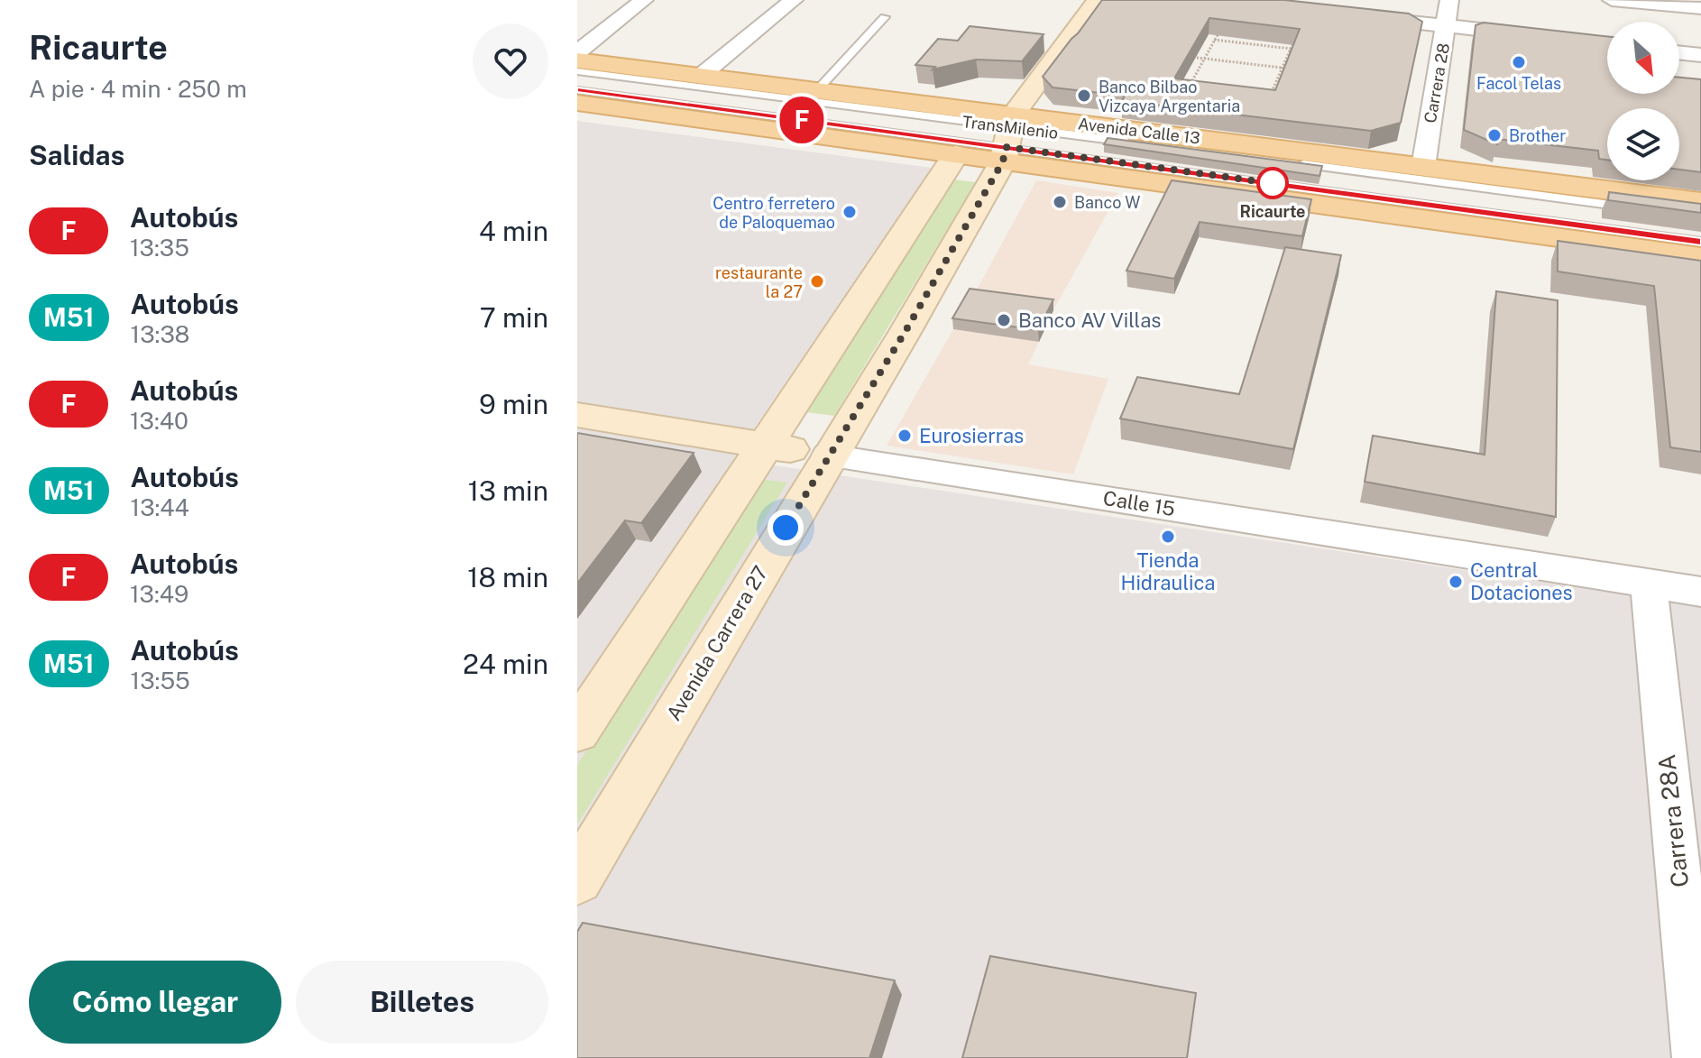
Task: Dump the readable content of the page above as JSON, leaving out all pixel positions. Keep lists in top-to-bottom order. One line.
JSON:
{"streets":{"main road":["Avenida Calle 13","Calle 15","Avenida Carrera 27"],"street":["Carrera 28","Carrera 28A"],"lane":["TransMilenio"]},"crossings":[["Carrera 28","Avenida Calle 13"],["TransMilenio","Avenida Calle 13"],["TransMilenio","Avenida Carrera 27"],["Avenida Calle 13","Avenida Carrera 27"],["Calle 15","Avenida Carrera 27"],["Calle 15","Carrera 28A"]],"places":["Facol Telas","Banco Bilbao Vizcaya Argentaria","Brother","Ricaurte","Banco W","Centro ferretero de Paloquemao","restaurante la 27","Banco AV Villas","Eurosierras","Tienda Hidraulica","Central Dotaciones"],"lines":["bus line F"],"north":"bottom right","page":{"heading":[["Ricaurte","A pie · 4 min · 250 m"],"Salidas"],"on_map":"F","list":[{"mark":"F","name":"Autobús","note":"13:35","value":"4 min"},{"mark":"M51","name":"Autobús","note":"13:38","value":"7 min"},{"mark":"F","name":"Autobús","note":"13:40","value":"9 min"},{"mark":"M51","name":"Autobús","note":"13:44","value":"13 min"},{"mark":"F","name":"Autobús","note":"13:49","value":"18 min"},{"mark":"M51","name":"Autobús","note":"13:55","value":"24 min"}],"buttons":["Cómo llegar","Billetes"]}}
